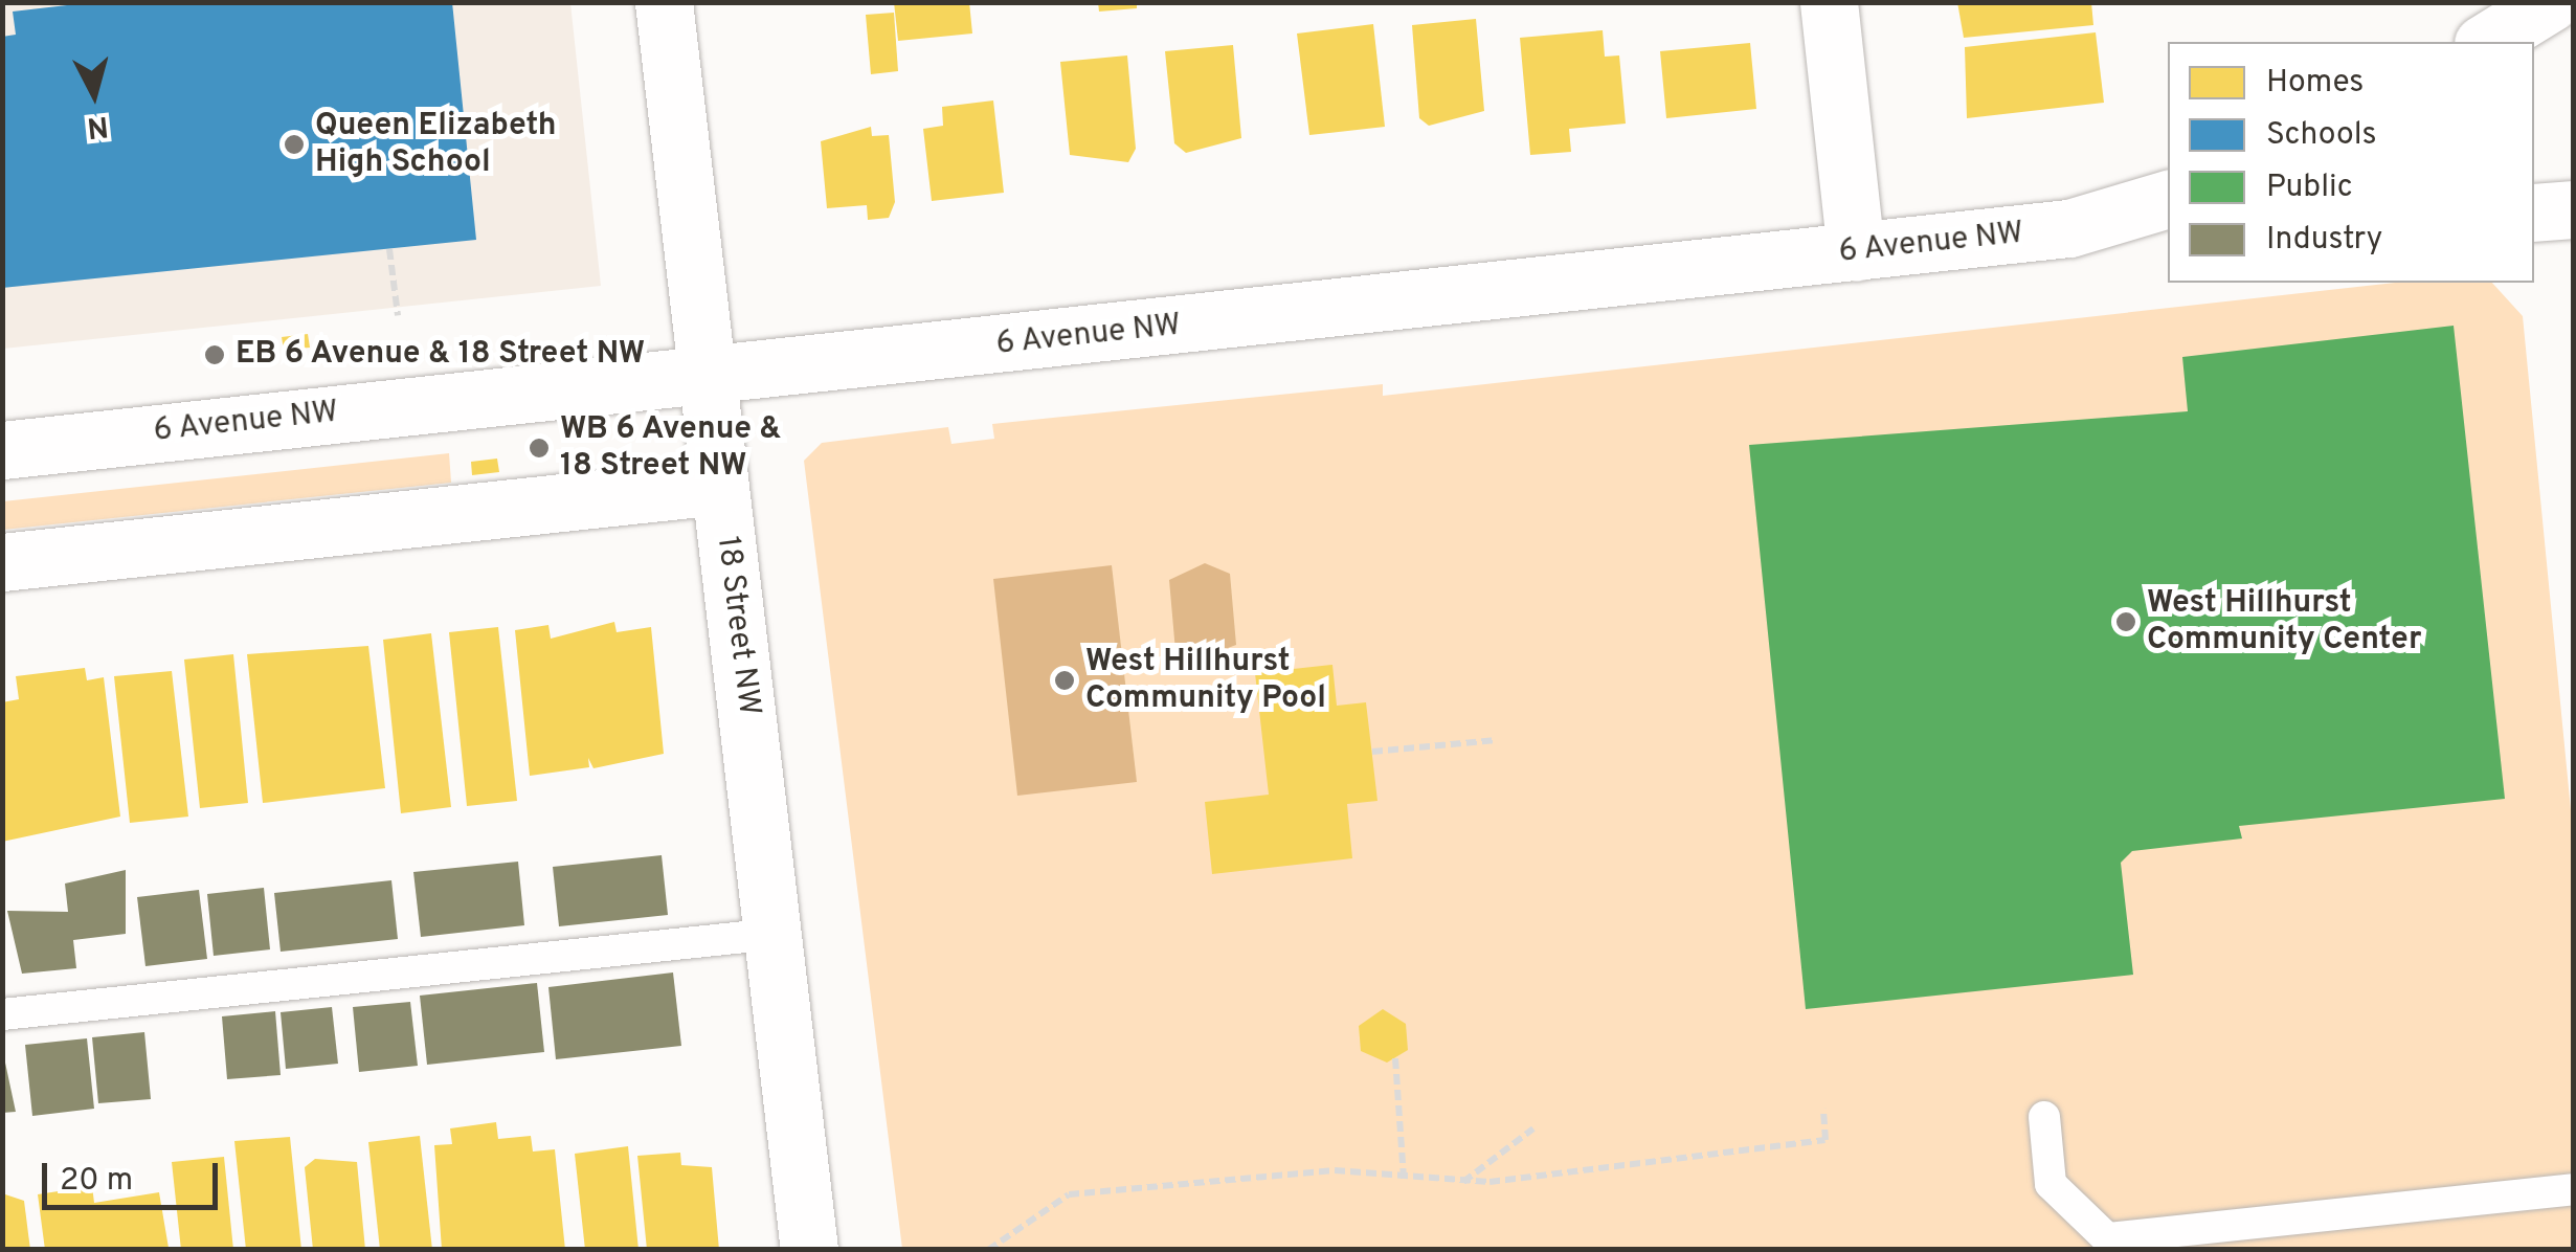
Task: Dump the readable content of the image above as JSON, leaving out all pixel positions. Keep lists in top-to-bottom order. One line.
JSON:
{"streets":{"street":["6 Avenue NW","18 Street NW"]},"crossings":[["6 Avenue NW","18 Street NW"]],"places":["Queen Elizabeth High School","EB 6 Avenue & 18 Street NW","WB 6 Avenue & 18 Street NW","West Hillhurst Community Center","West Hillhurst Community Pool"],"legend":["Homes","Schools","Public","Industry"],"scale_bar":"20 m","north":"bottom"}
